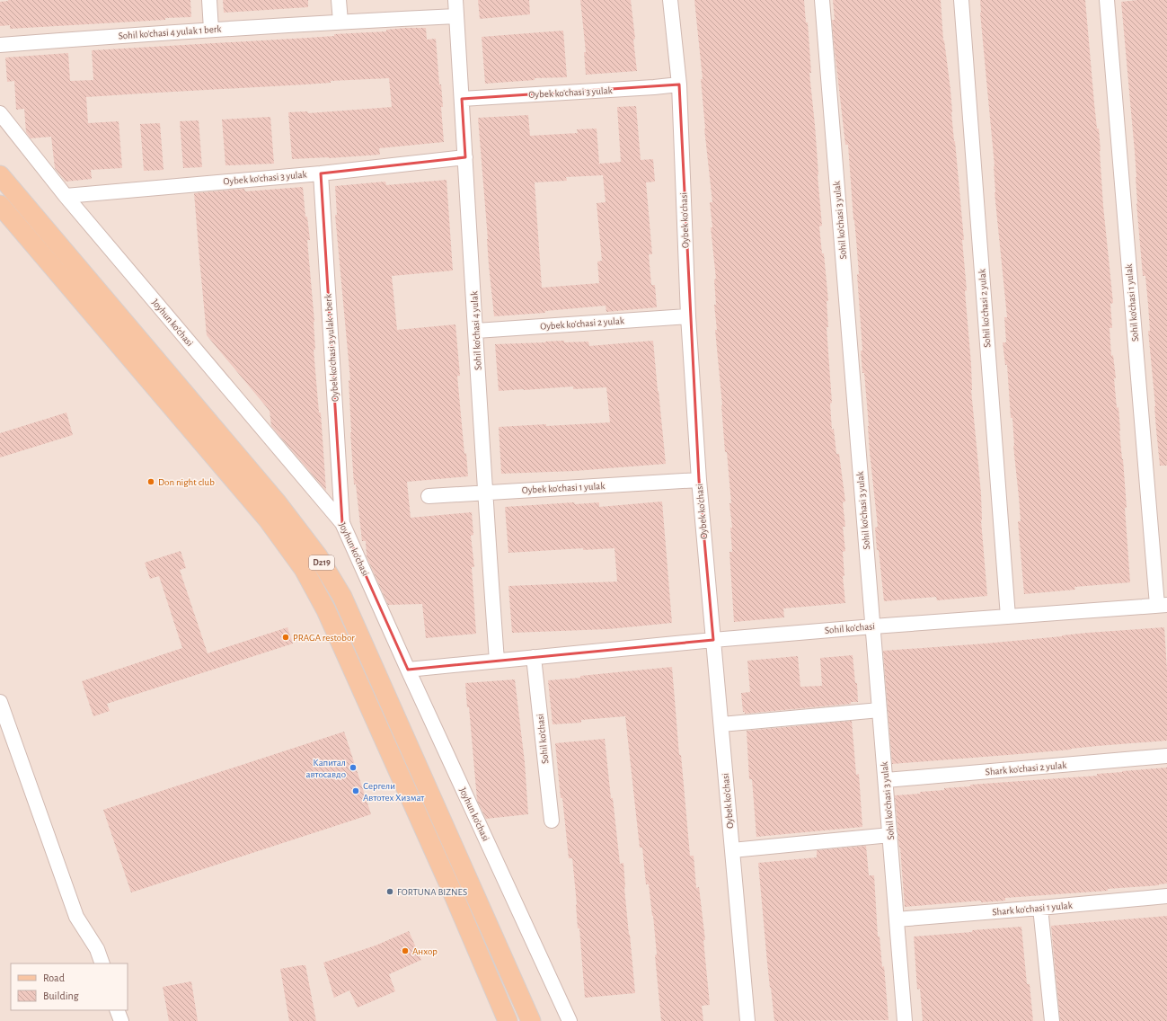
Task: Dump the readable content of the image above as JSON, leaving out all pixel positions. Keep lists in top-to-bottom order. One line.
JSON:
{"streets":{"main road":["D219"],"street":["Sohil ko'chasi 4 yulak 1 berk","Oybek ko'chasi 3 yulak","Oybek ko'chasi","Sohil ko'chasi 3 yulak","Sohil ko'chasi 1 yulak","Sohil ko'chasi 2 yulak","Joyhun ko'chasi","Oybek ko'chasi 2 yulak","Sohil ko'chasi 4 yulak","Oybek ko'chasi 3 yulak 1 berk","Oybek ko'chasi 1 yulak","Sohil ko'chasi","Shark ko'chasi 2 yulak","Shark ko'chasi 1 yulak"]},"crossings":[["Sohil ko'chasi 4 yulak 1 berk","Sohil ko'chasi 4 yulak"],["Oybek ko'chasi 3 yulak","Oybek ko'chasi"],["Oybek ko'chasi 3 yulak","Joyhun ko'chasi"],["Oybek ko'chasi 3 yulak","Sohil ko'chasi 4 yulak"],["Oybek ko'chasi 3 yulak","Oybek ko'chasi 3 yulak 1 berk"],["Oybek ko'chasi","Oybek ko'chasi 2 yulak"],["Oybek ko'chasi","Oybek ko'chasi 1 yulak"],["Oybek ko'chasi","Sohil ko'chasi"],["Sohil ko'chasi 3 yulak","Sohil ko'chasi"],["Sohil ko'chasi 3 yulak","Shark ko'chasi 2 yulak"],["Sohil ko'chasi 3 yulak","Shark ko'chasi 1 yulak"],["Sohil ko'chasi 1 yulak","Sohil ko'chasi"],["Sohil ko'chasi 2 yulak","Sohil ko'chasi"],["Joyhun ko'chasi","Oybek ko'chasi 3 yulak 1 berk"],["Joyhun ko'chasi","Sohil ko'chasi"],["Oybek ko'chasi 2 yulak","Sohil ko'chasi 4 yulak"],["Sohil ko'chasi 4 yulak","Oybek ko'chasi 1 yulak"],["Sohil ko'chasi 4 yulak","Sohil ko'chasi"]],"places":["Don night club","PRAGA restobor","Капитал автосавдо","Сергели Автотех Хизмат","FORTUNA BIZNES","Анхор"],"legend":["Road","Building"]}
